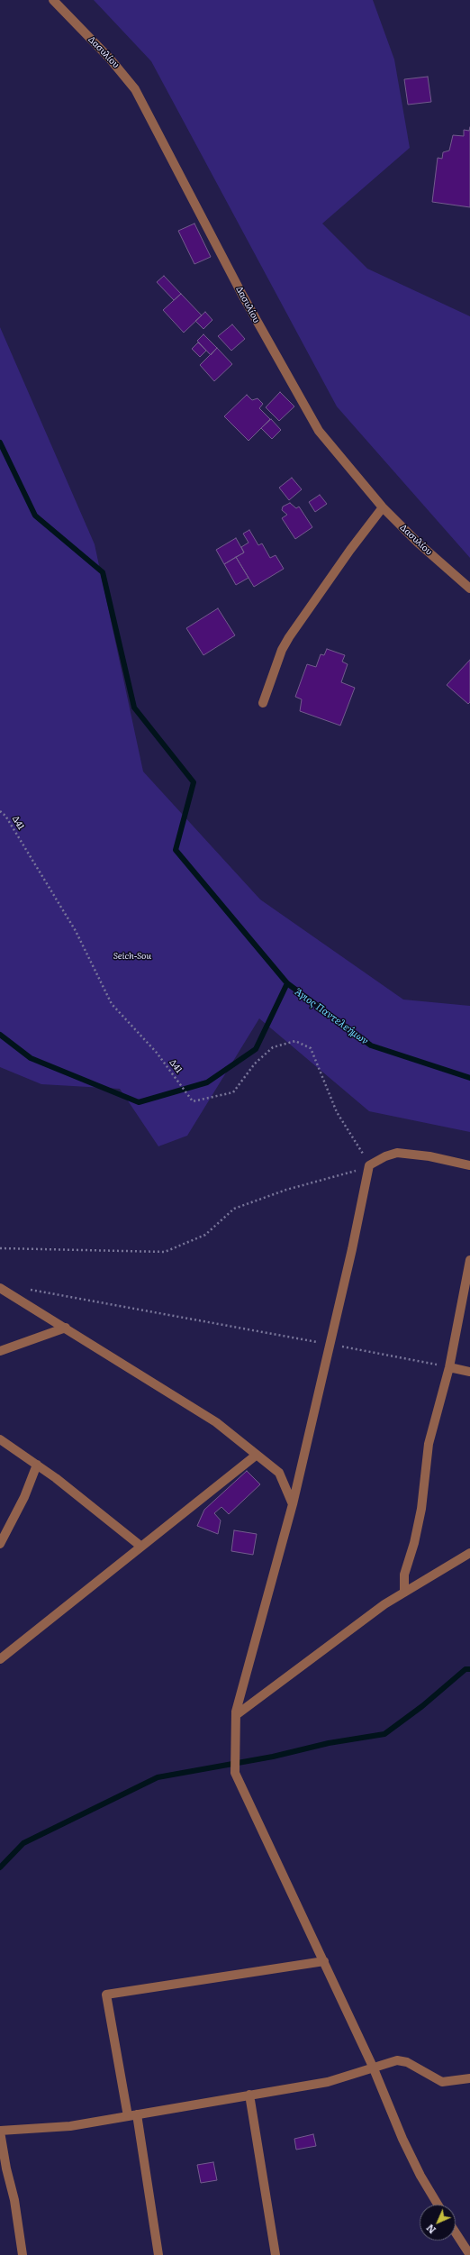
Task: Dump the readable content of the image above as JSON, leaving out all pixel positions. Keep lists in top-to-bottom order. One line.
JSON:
{"streets":{"street":["Δασυλίου"],"path":["Δ41"]},"water":["Άγιος Παντελεήμων"],"parks":["Seich-Sou"],"north":"bottom left"}
